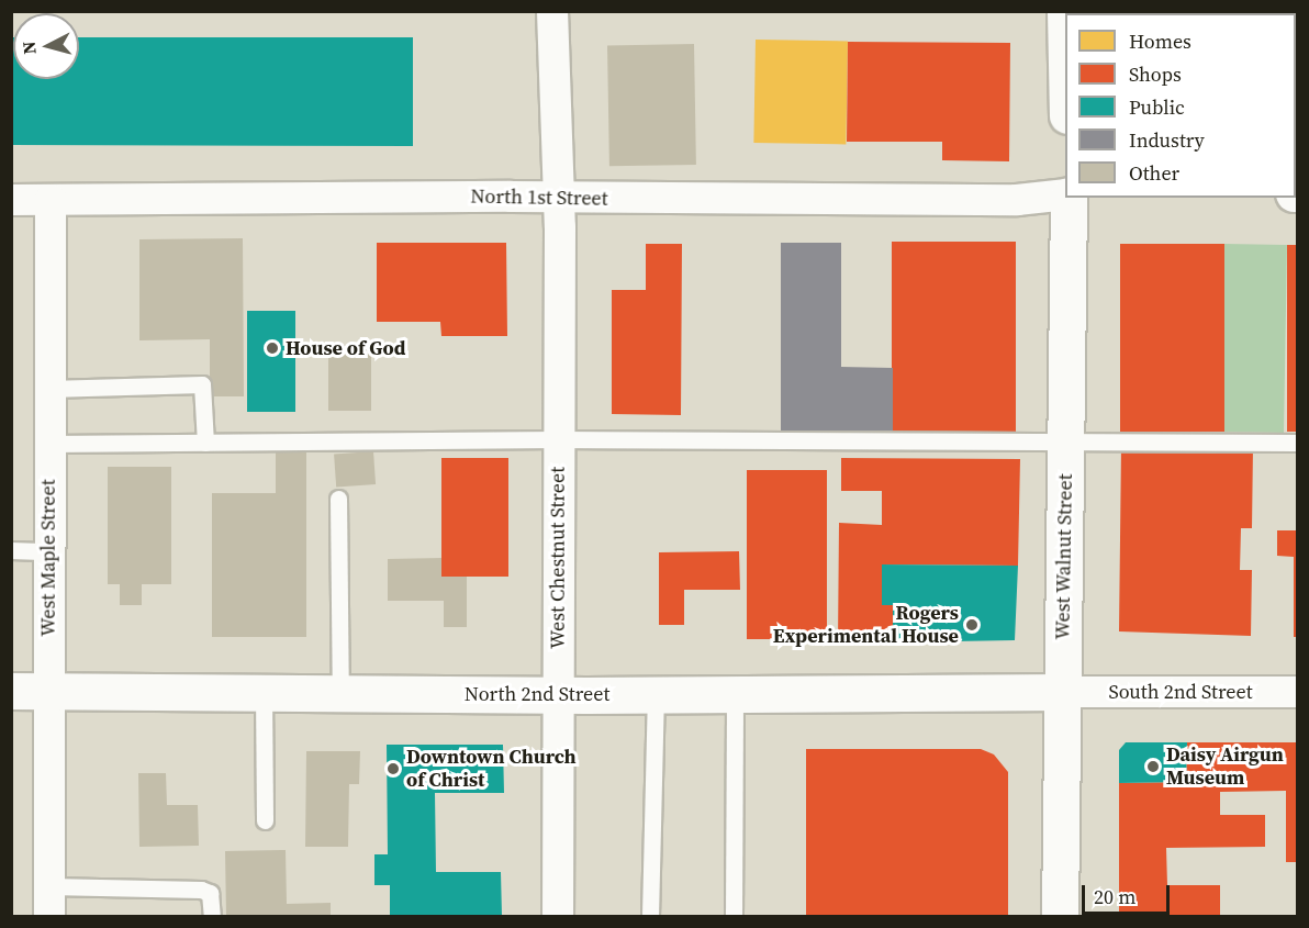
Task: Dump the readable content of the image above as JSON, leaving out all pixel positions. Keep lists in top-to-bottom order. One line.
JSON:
{"streets":{"main road":["West Walnut Street","North 2nd Street"],"street":["North 1st Street","West Maple Street","West Chestnut Street","South 2nd Street"]},"crossings":[["North 1st Street","West Maple Street"],["North 1st Street","West Chestnut Street"],["West Walnut Street","South 2nd Street"],["West Walnut Street","North 2nd Street"],["West Maple Street","North 2nd Street"],["West Chestnut Street","North 2nd Street"],["South 2nd Street","North 2nd Street"]],"places":["House of God","Rogers Experimental House","Daisy Airgun Museum","Downtown Church of Christ"],"legend":["Homes","Shops","Public","Industry","Other"],"scale_bar":"20 m","north":"left"}
